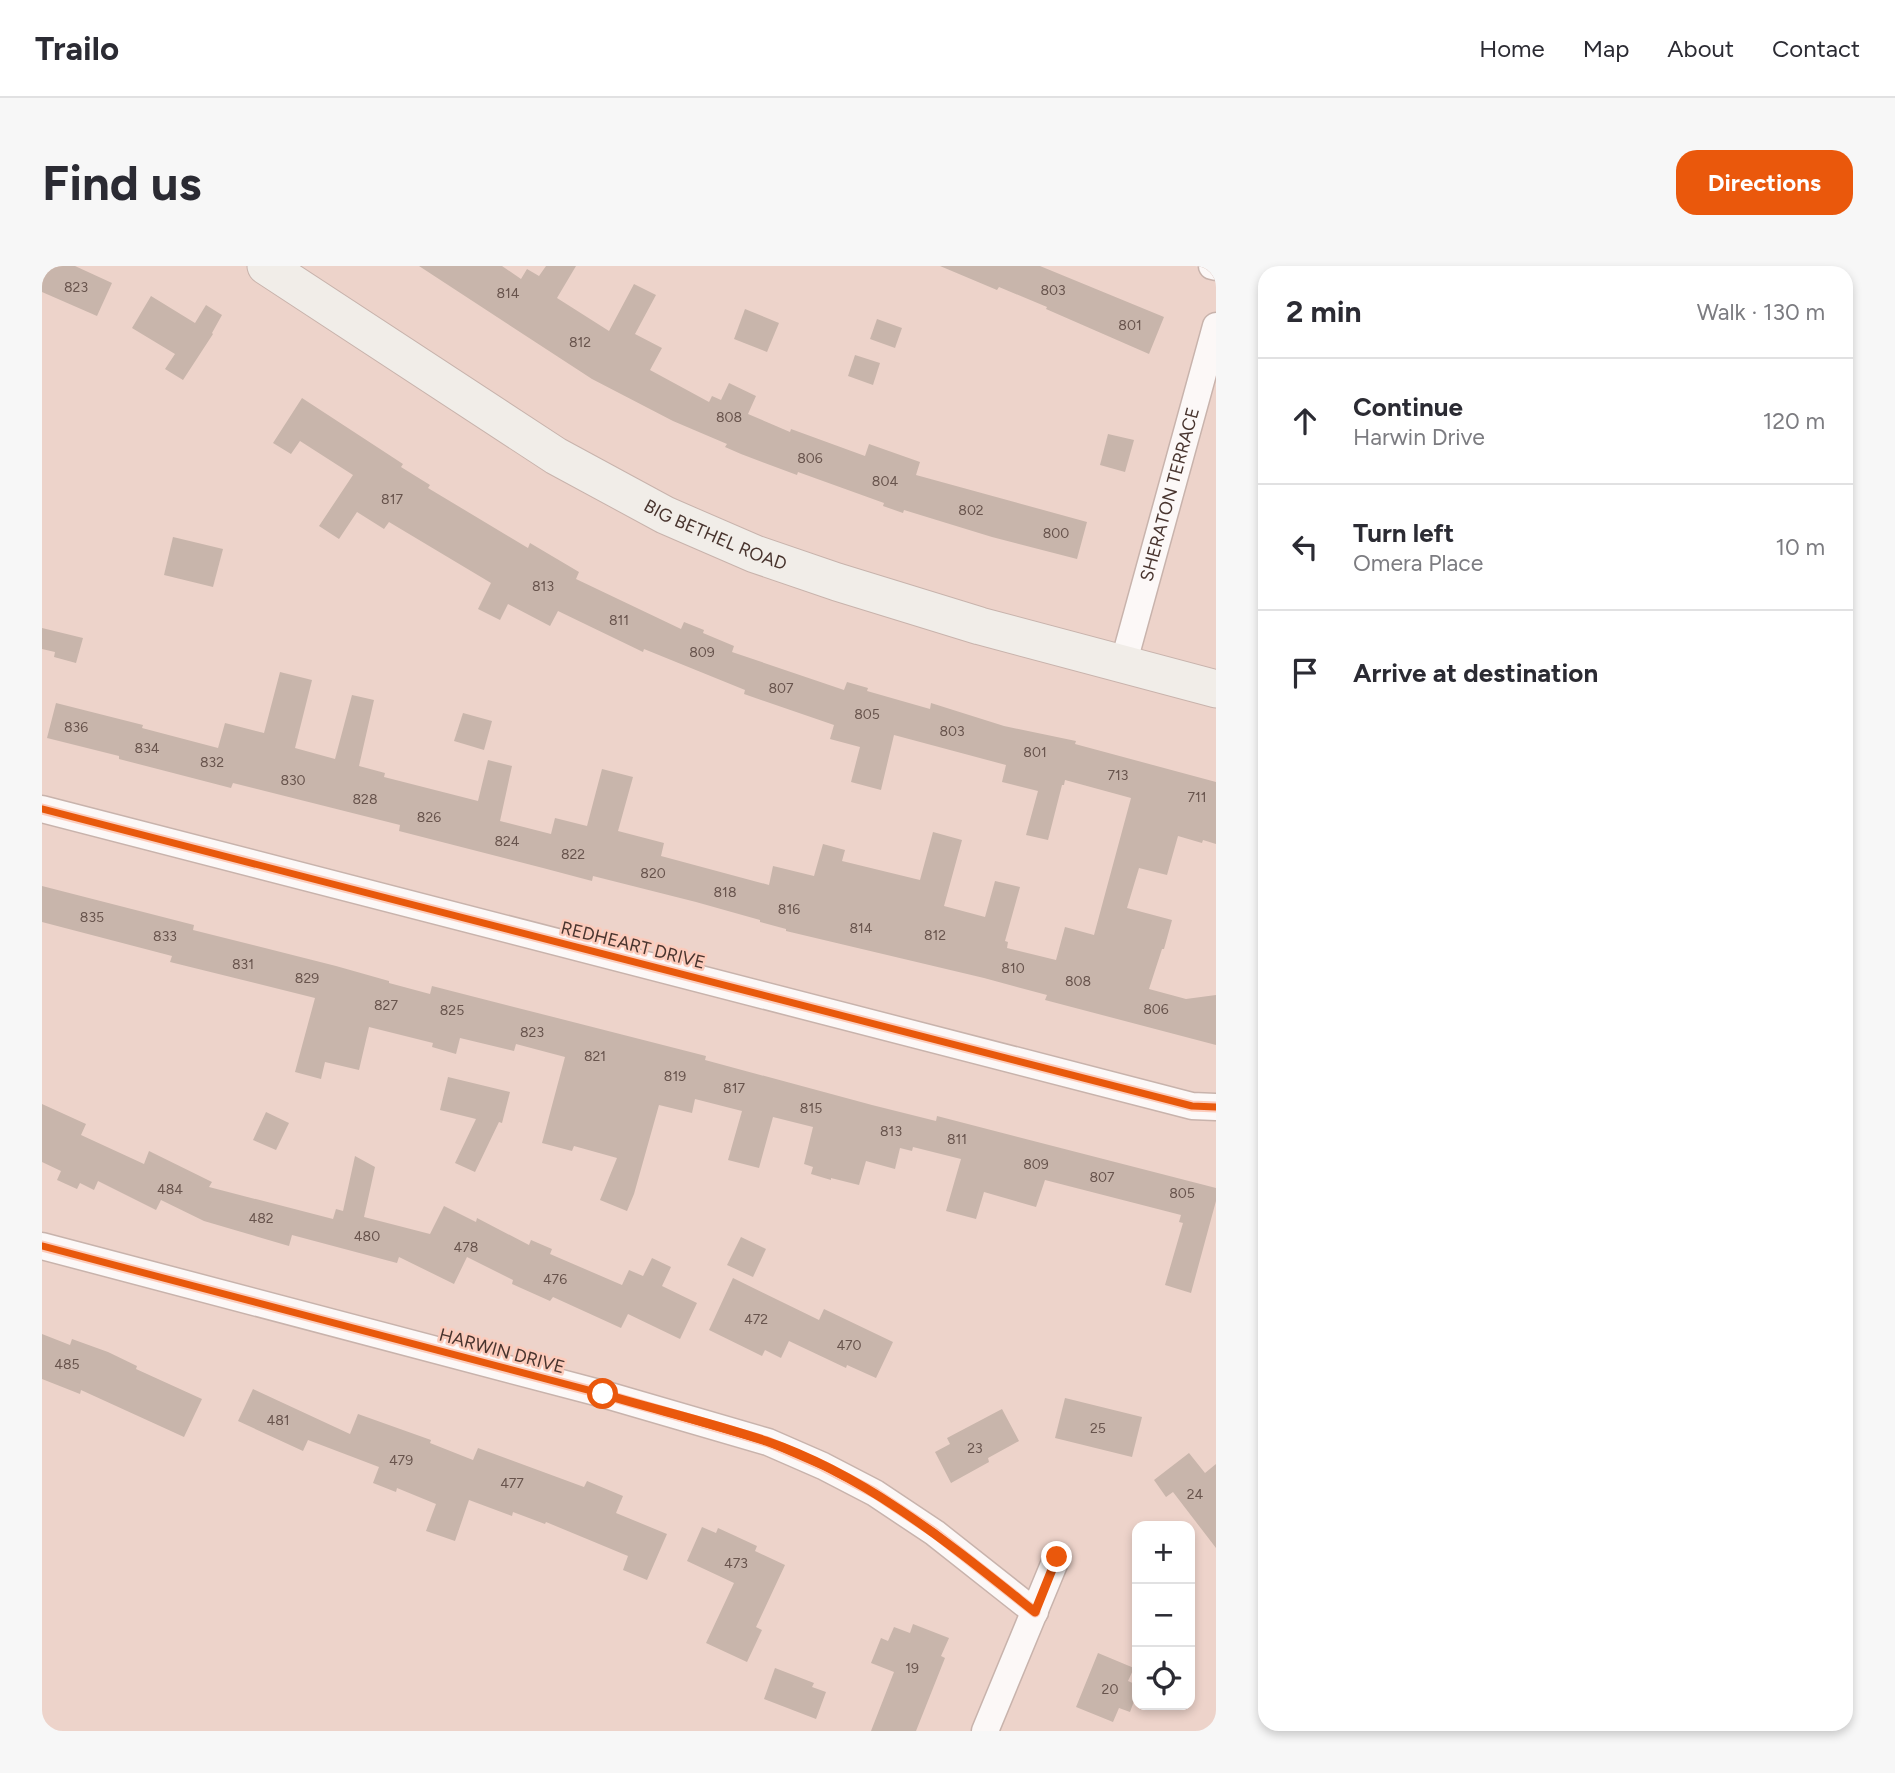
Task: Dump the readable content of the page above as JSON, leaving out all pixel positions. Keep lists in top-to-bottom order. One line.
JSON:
{"streets":{"main road":["BIG BETHEL ROAD"],"street":["SHERATON TERRACE","REDHEART DRIVE","HARWIN DRIVE"]},"crossings":[["SHERATON TERRACE","BIG BETHEL ROAD"]],"house_numbers":["823","803","814","801","812","808","806","804","817","802","800","813","811","809","807","805","836","803","834","801","832","713","830","711","828","826","824","822","820","818","816","835","814","812","833","831","810","829","808","827","806","825","823","821","819","817","815","813","811","809","807","484","805","482","480","478","476","472","470","485","481","25","23","479","477","24","473","19","20"],"page":{"header":"Trailo","nav":["Home","Map","About","Contact"],"buttons":"Directions","title":"Find us","heading":["2 min","Walk · 130 m"],"list":[["Continue","Harwin Drive","120 m"],["Turn left","Omera Place","10 m"],"Arrive at destination"],"map_buttons":["+","−"]}}
